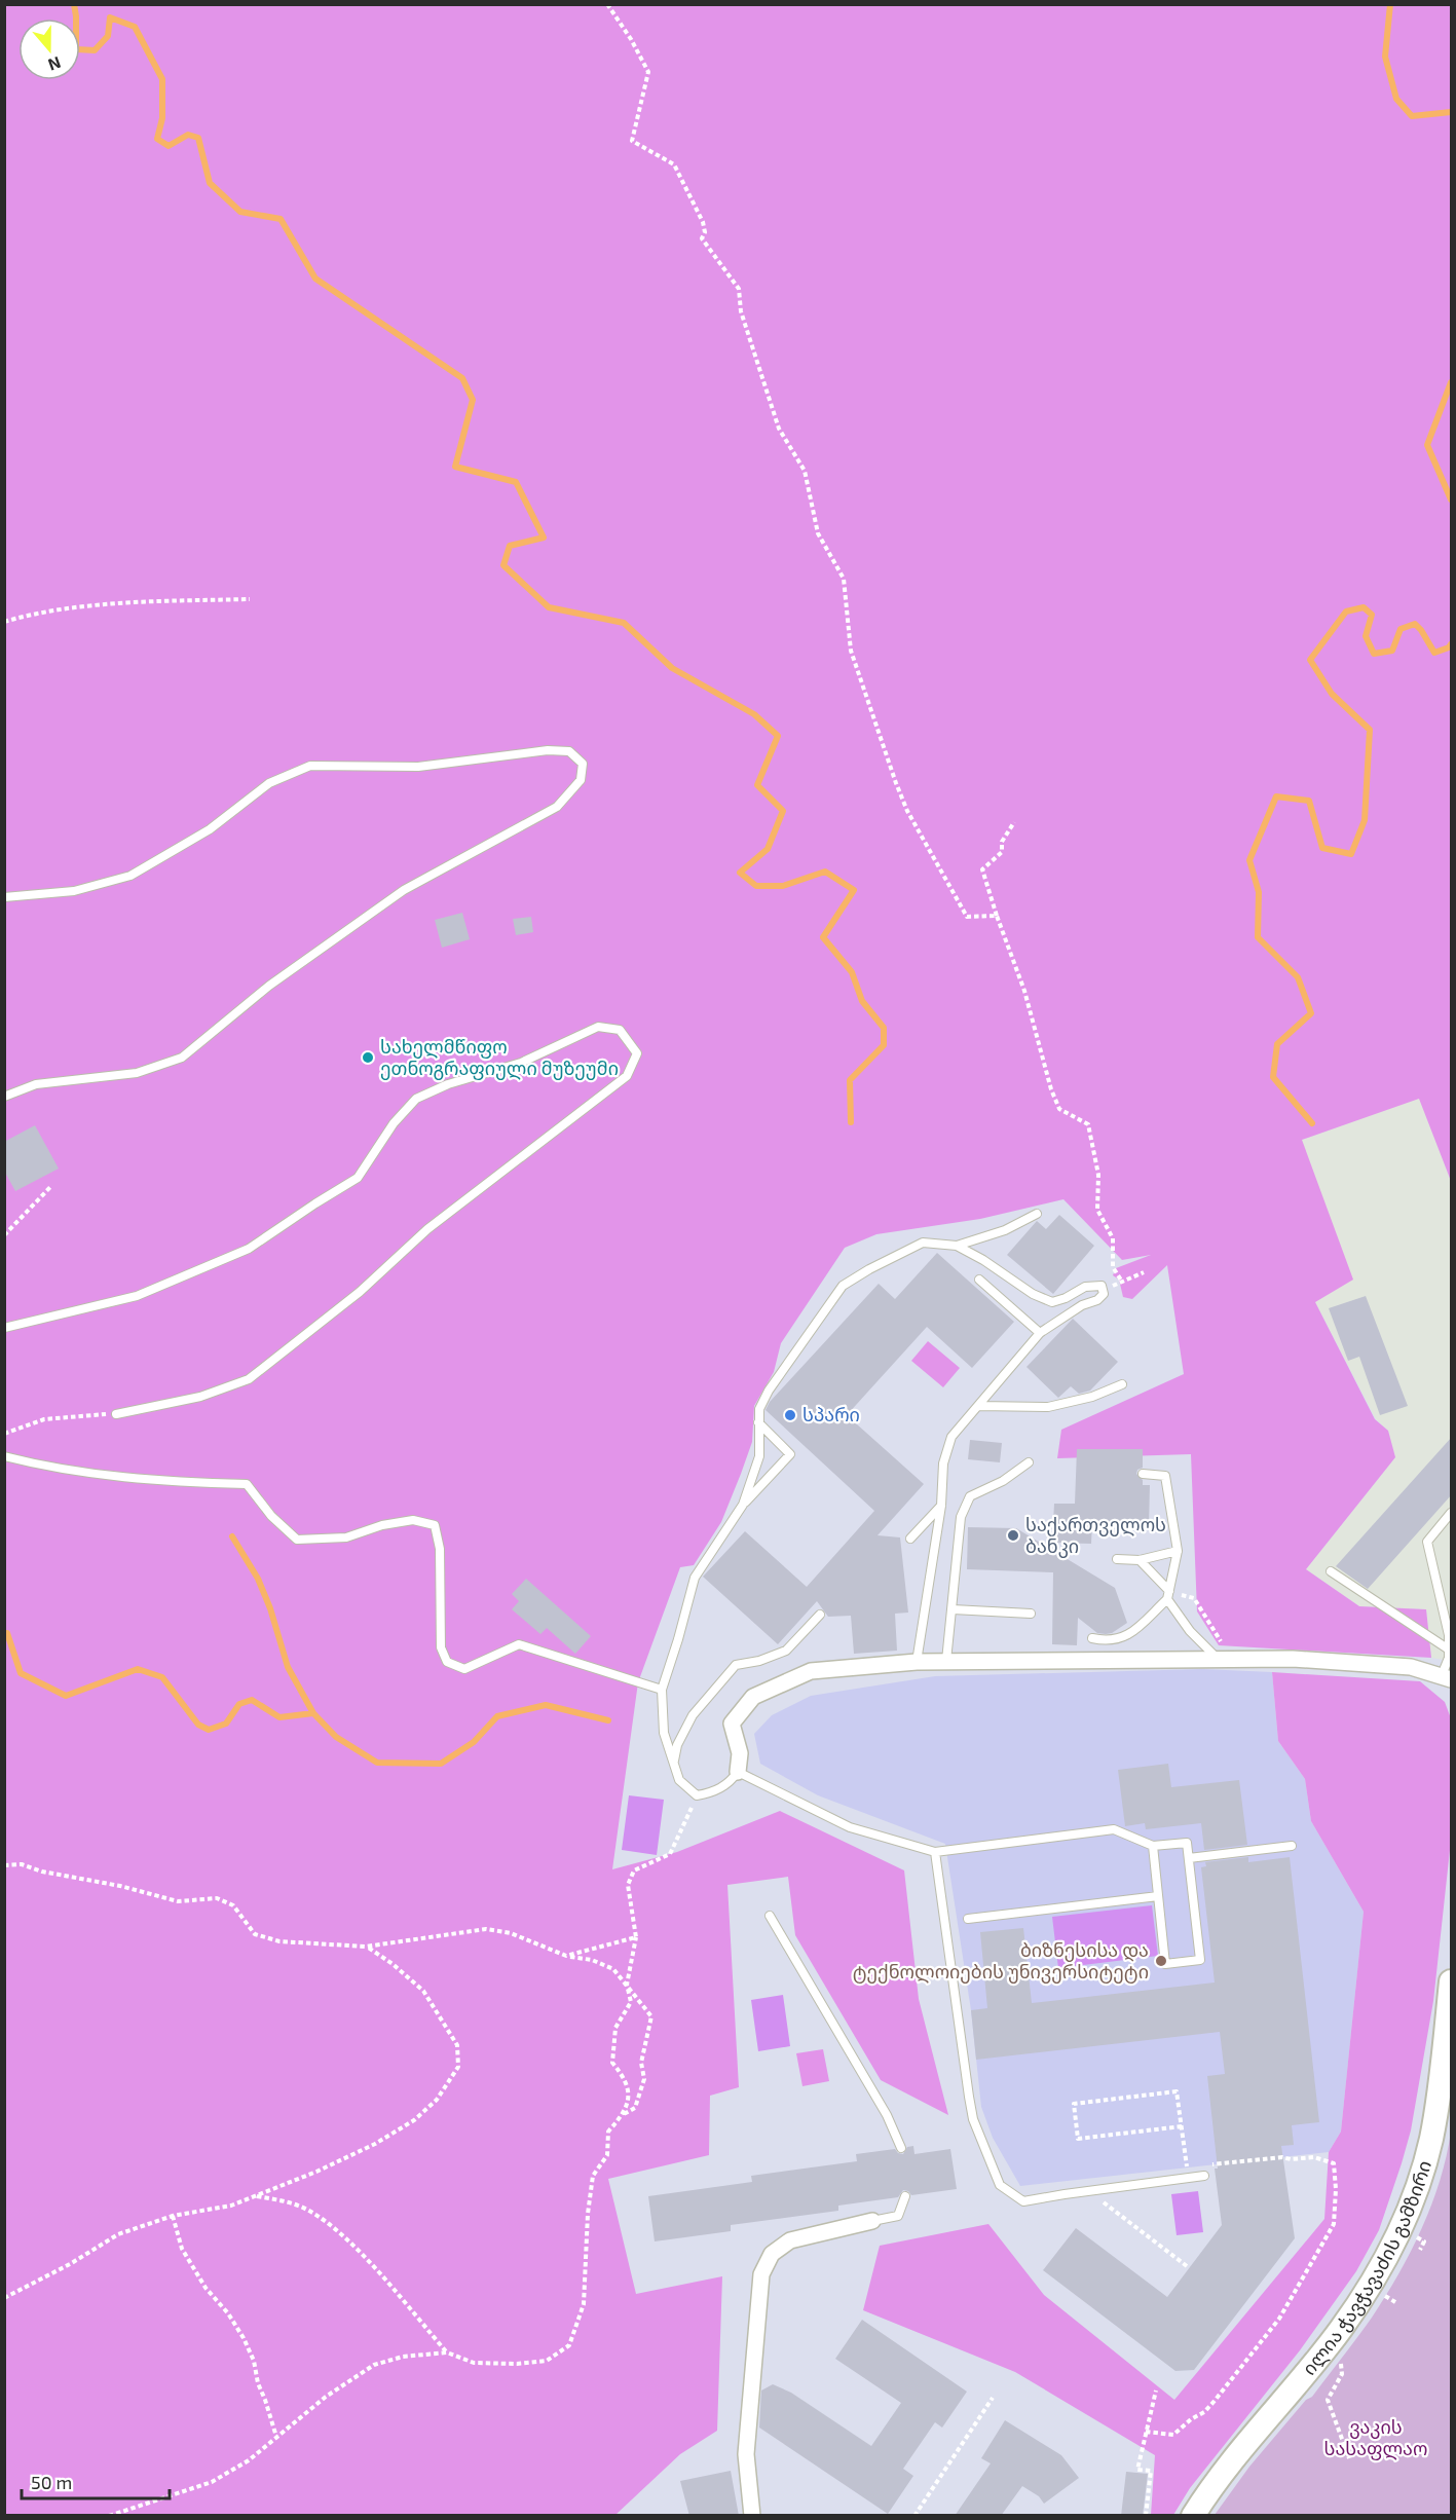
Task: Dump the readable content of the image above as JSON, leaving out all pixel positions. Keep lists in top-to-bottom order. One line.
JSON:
{"streets":{"main road":["ილია ჭავჭავაძის გამზირი"]},"parks":["ვაკის სასაფლაო"],"places":["სახელმწიფო ეთნოგრაფიული მუზეუმი","სპარი","საქართველოს ბანკი","ბიზნესისა და ტექნოლოიების უნივერსიტეტი"],"scale_bar":"50 m","north":"bottom"}
